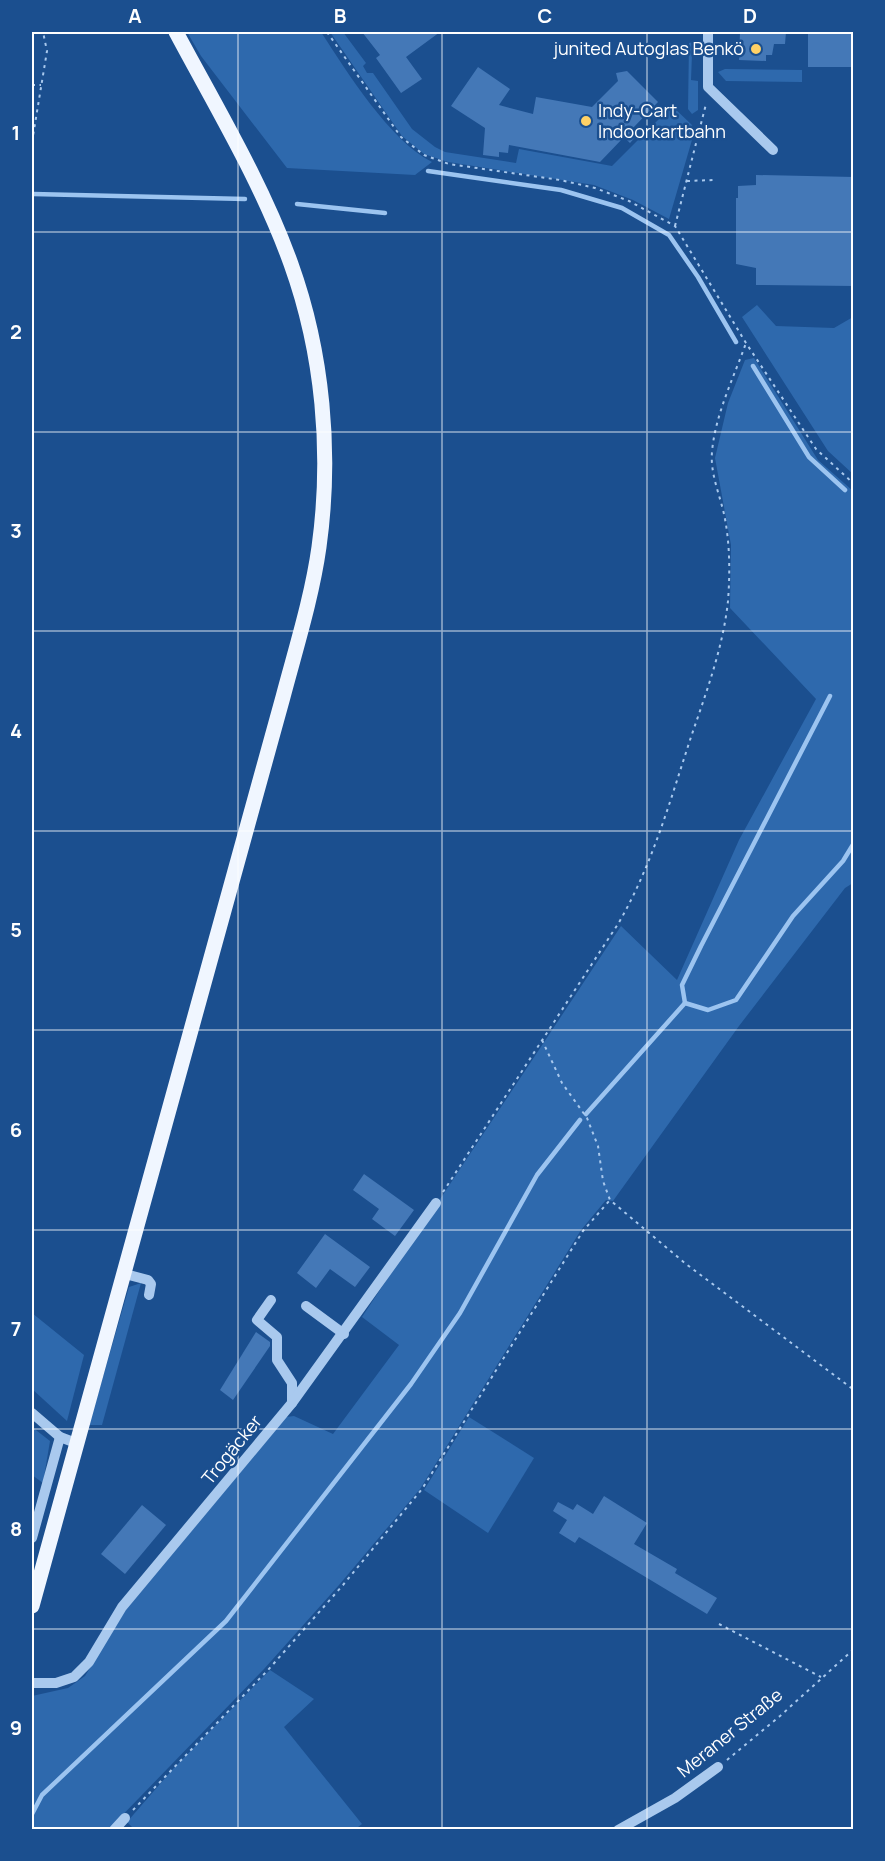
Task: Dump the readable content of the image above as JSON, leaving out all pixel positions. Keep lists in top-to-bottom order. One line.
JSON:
{"streets":{"street":["Trogäcker","Meraner Straße"]},"places":["junited Autoglas Benkö","Indy-Cart Indoorkartbahn"],"grid":{"columns":["A","B","C","D"],"rows":["1","2","3","4","5","6","7","8","9"]}}
